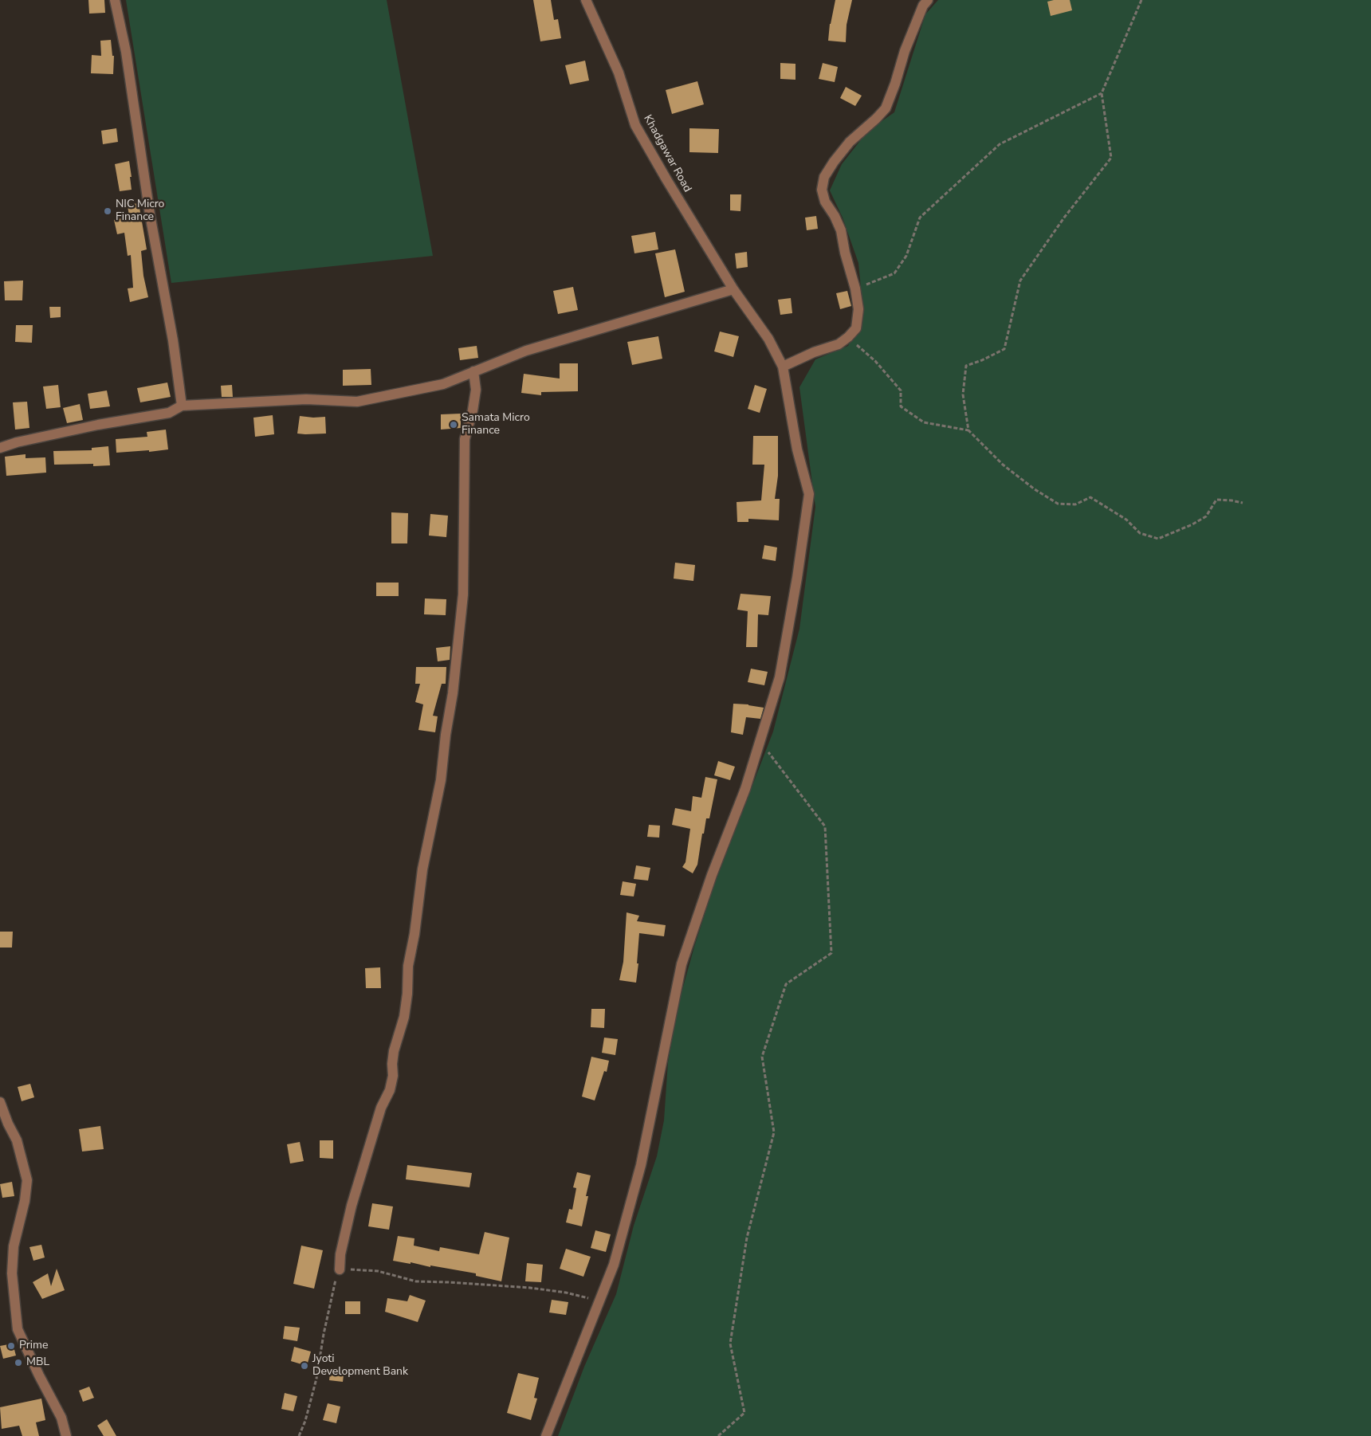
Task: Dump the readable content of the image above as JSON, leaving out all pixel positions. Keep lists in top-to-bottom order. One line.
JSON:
{"streets":{"street":["Khadgawar Road"]},"places":["NIC Micro Finance","Samata Micro Finance","Prime","MBL","Jyoti Development Bank"]}
